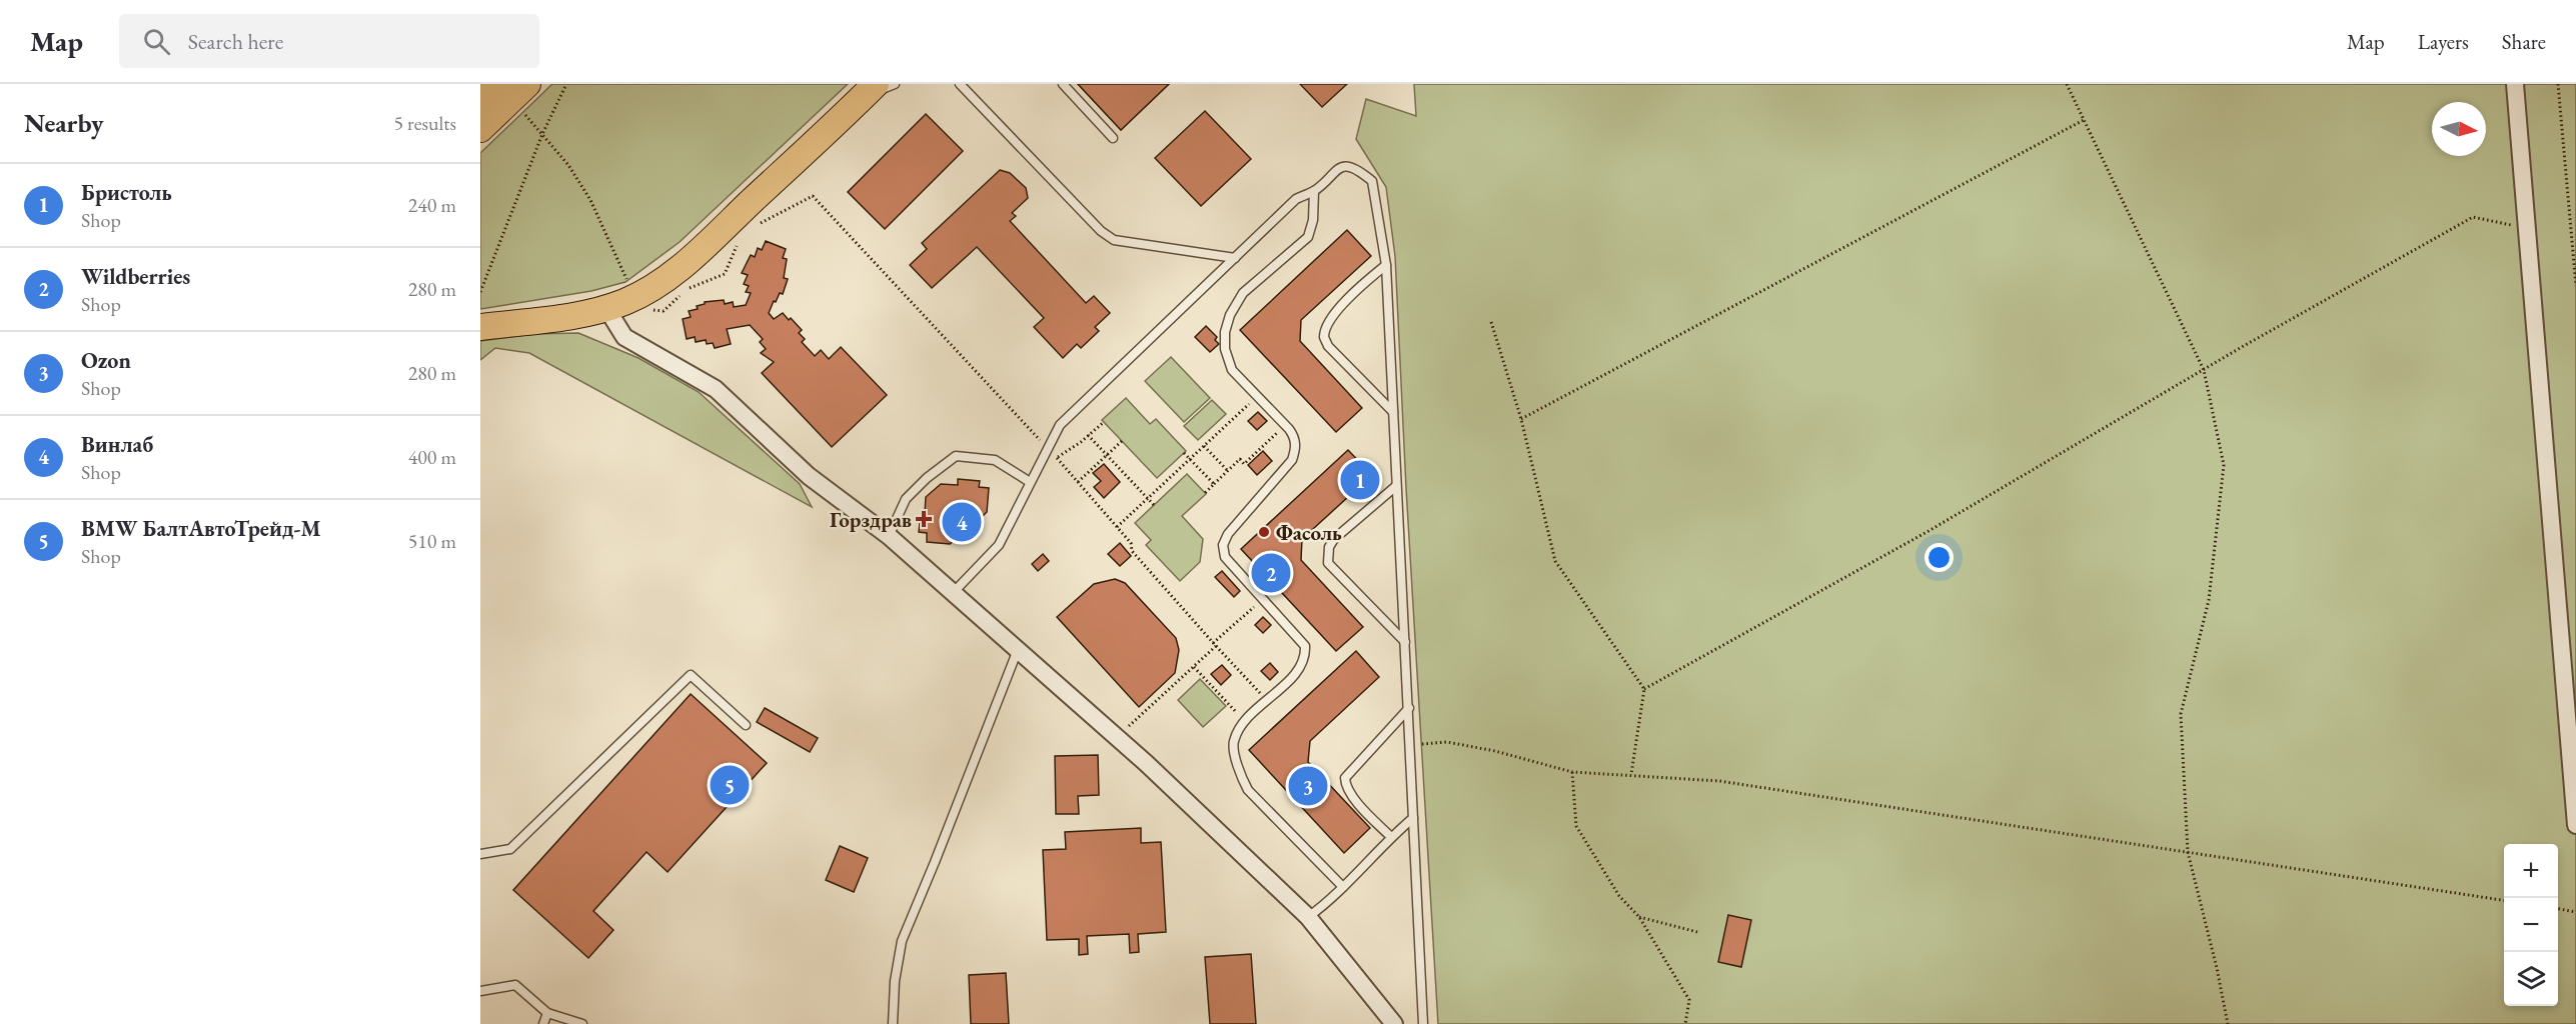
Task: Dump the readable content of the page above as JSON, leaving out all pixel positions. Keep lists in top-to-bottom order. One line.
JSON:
{"places":{"health":["Горздрав"],"other":["Фасоль"]},"north":"right","page":{"header":"Map","search":"Search here","nav":["Map","Layers","Share"],"heading":["Nearby","5 results"],"list":[{"mark":"1","name":"Бристоль","note":"Shop","value":"240 m"},{"mark":"2","name":"Wildberries","note":"Shop","value":"280 m"},{"mark":"3","name":"Ozon","note":"Shop","value":"280 m"},{"mark":"4","name":"Винлаб","note":"Shop","value":"400 m"},{"mark":"5","name":"BMW БалтАвтоТрейд-М","note":"Shop","value":"510 m"}],"pins":["1","4","2","5","3"],"map_buttons":["+","−"]}}
